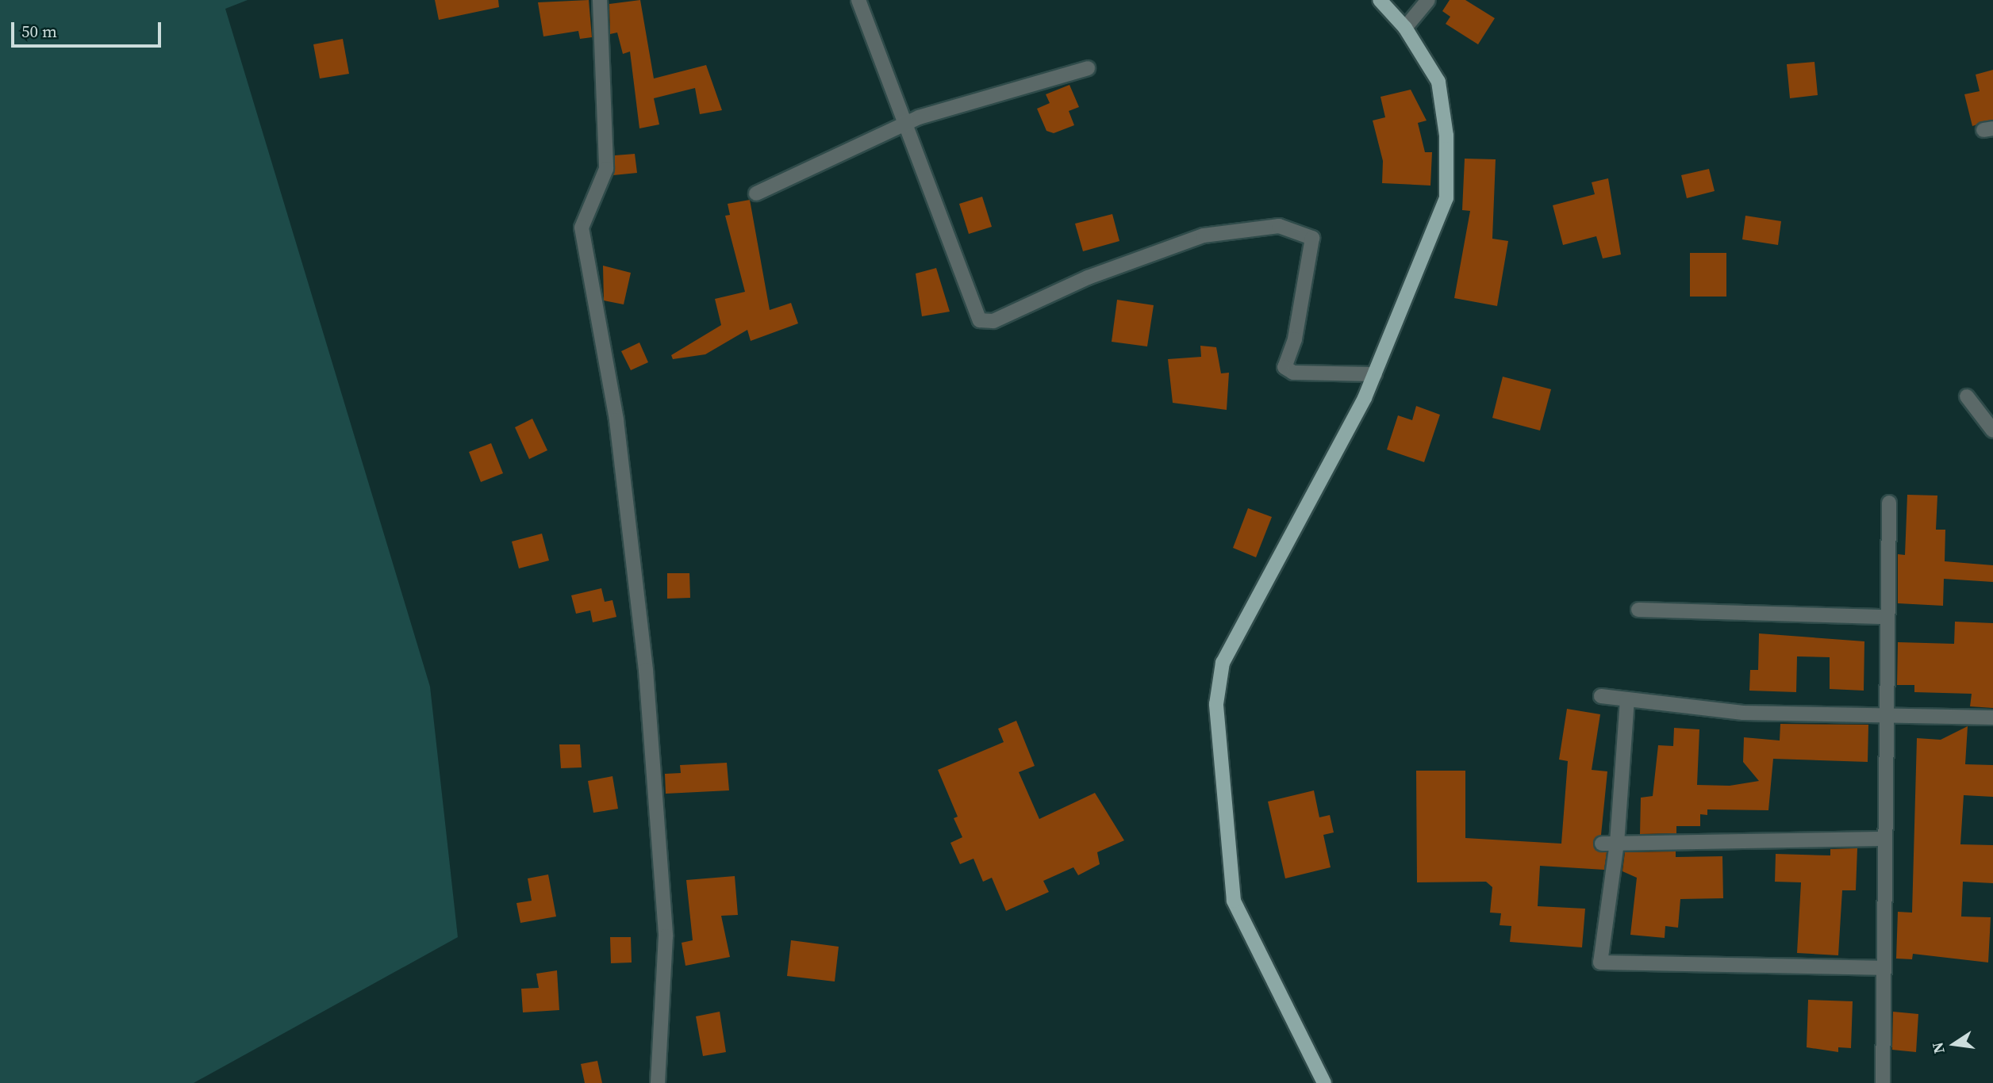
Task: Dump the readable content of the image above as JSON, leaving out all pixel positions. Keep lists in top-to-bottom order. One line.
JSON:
{"scale_bar":"50 m","north":"left"}
